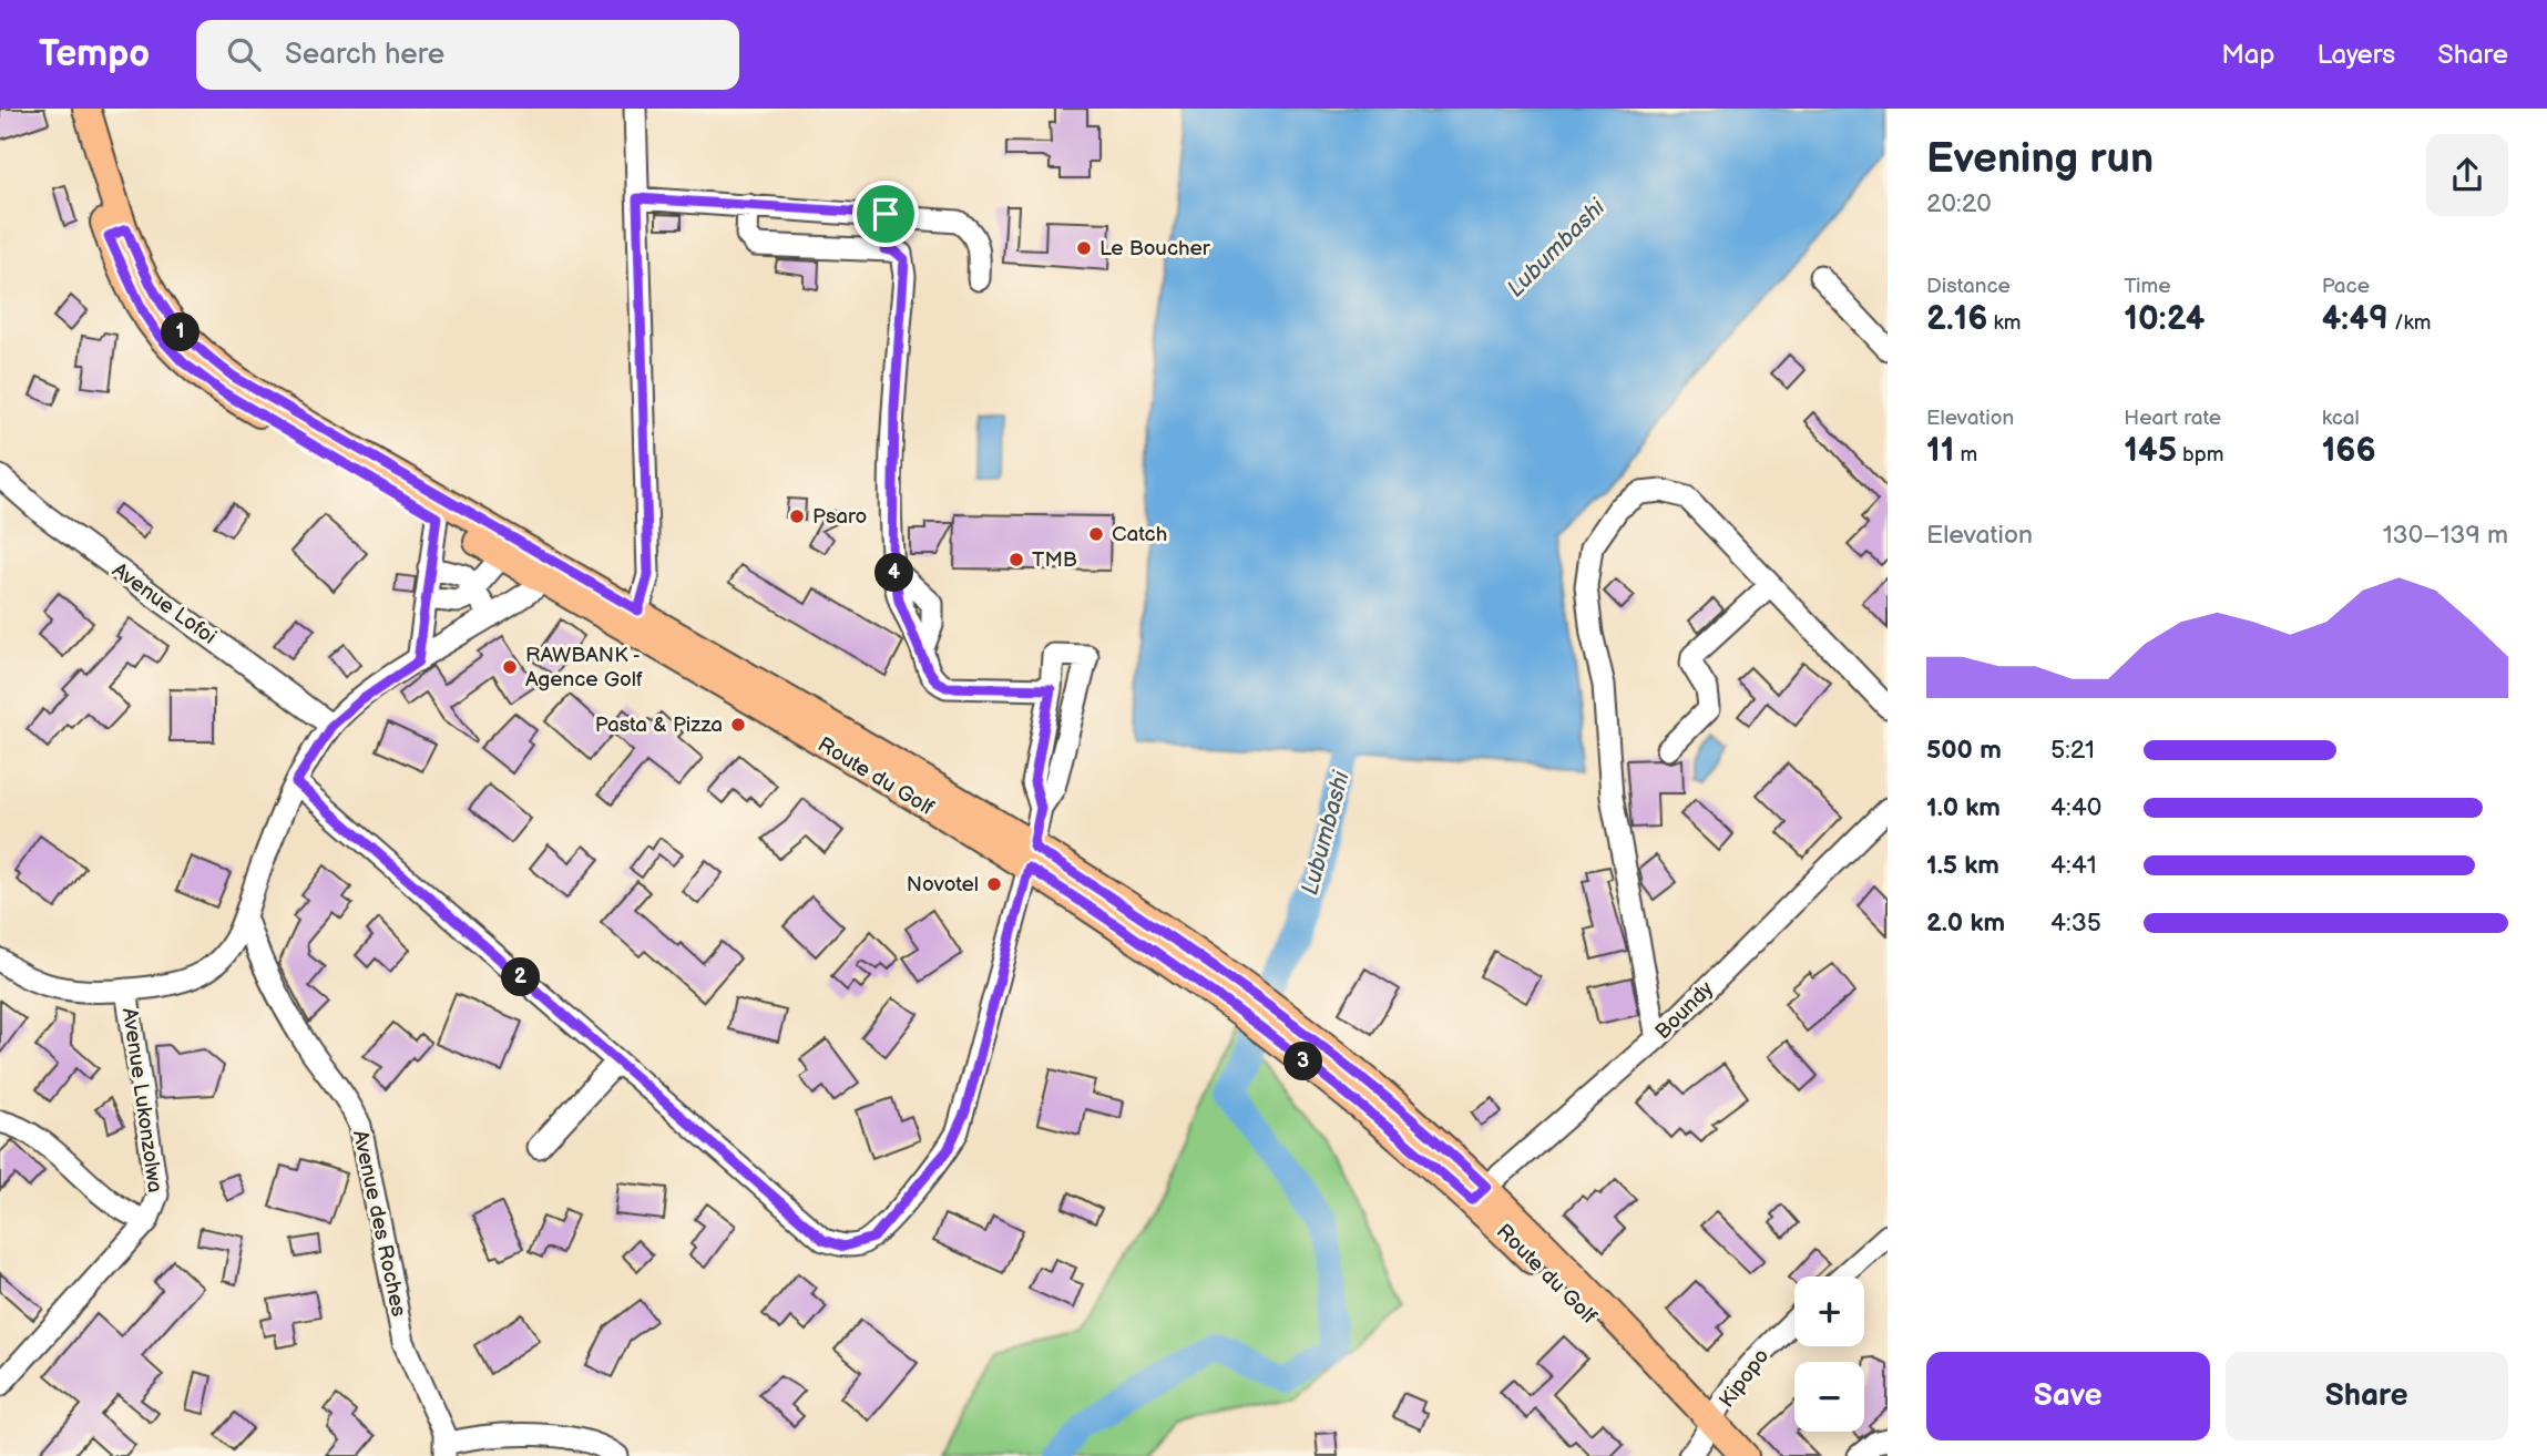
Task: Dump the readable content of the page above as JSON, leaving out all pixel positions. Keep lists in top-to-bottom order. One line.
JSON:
{"streets":{"main road":["Route du Golf"],"street":["Avenue Lofoi","Boundy","Avenue Lukonzolwa","Avenue des Roches","Kipopo"]},"crossings":[["Route du Golf","Boundy"],["Route du Golf","Kipopo"]],"water":["Lubumbashi"],"places":["Le Boucher","Psaro","Catch","TMB","RAWBANK - Agence Golf","Pasta & Pizza","Novotel"],"page":{"header":"Tempo","search":"Search here","nav":["Map","Layers","Share"],"heading":["Evening run","20:20"],"stats":[["Distance","2.16 km"],["Time","10:24"],["Pace","4:49 /km"],["Elevation","11 m"],["Heart rate","145 bpm"],["kcal","166"]],"pins":["1","4","2","3"],"chart":["Elevation","130–139 m"],"list":[{"name":"500 m","note":"5:21"},{"name":"1.0 km","note":"4:40"},{"name":"1.5 km","note":"4:41"},{"name":"2.0 km","note":"4:35"}],"map_buttons":["+","−"],"buttons":["Save","Share"]}}
